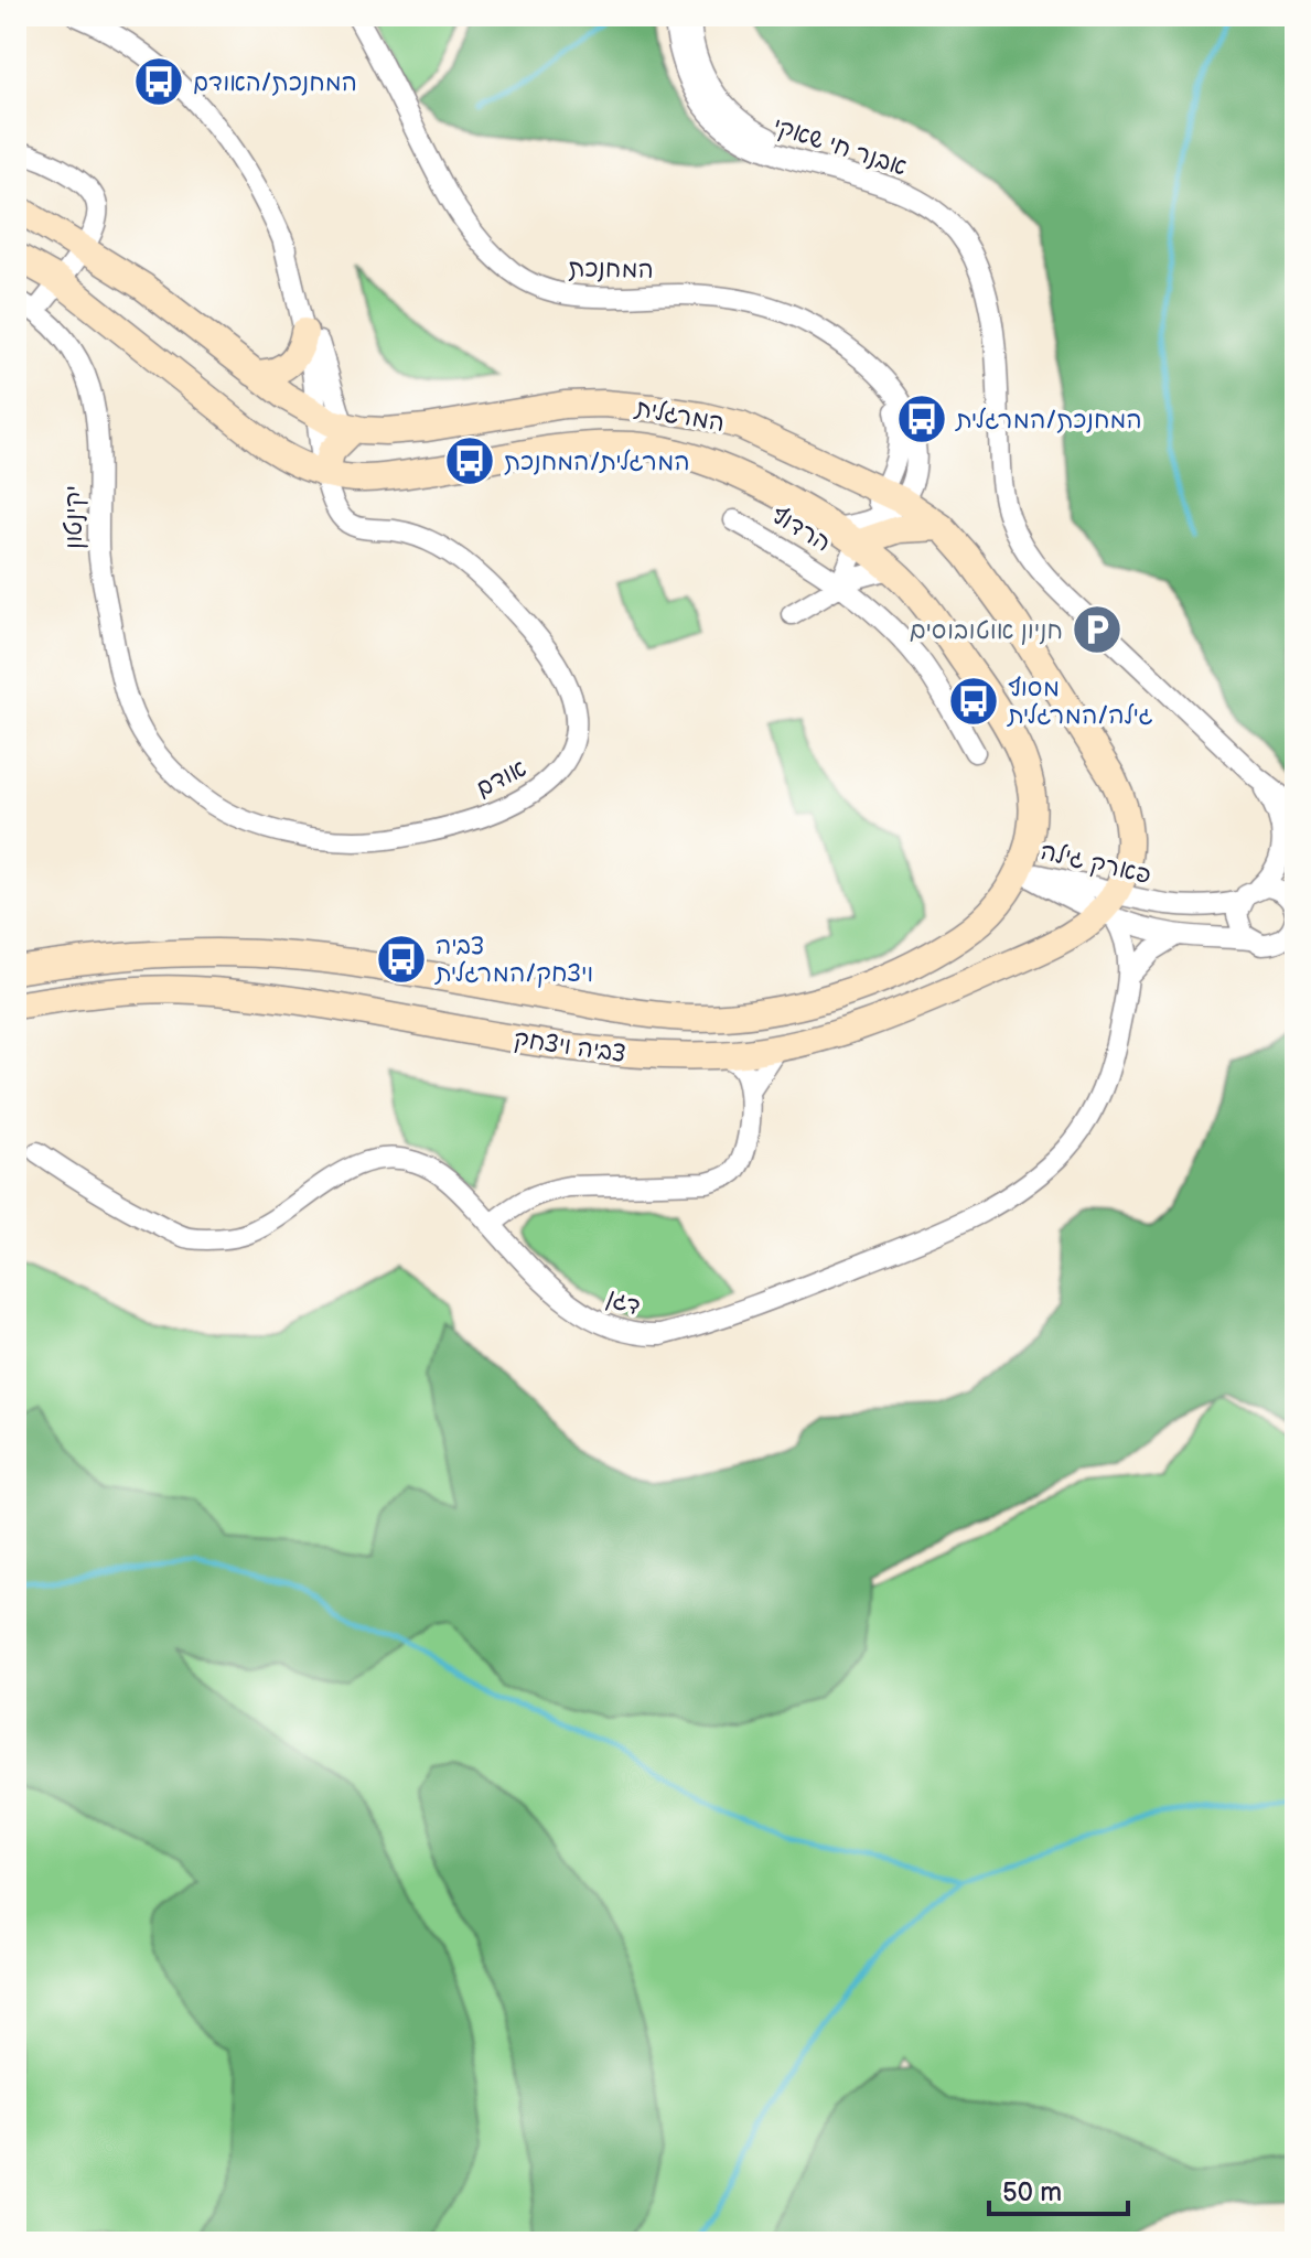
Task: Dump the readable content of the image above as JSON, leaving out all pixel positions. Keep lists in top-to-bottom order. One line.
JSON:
{"streets":{"street":["אבנר חי שאקי","המחנכת","המרגלית","יקינטון","הרדוף","אודם","פארק גילה","צביה ויצחק","דגן"]},"crossings":[["אבנר חי שאקי","פארק גילה"],["המחנכת","המרגלית"],["המרגלית","הרדוף"],["המרגלית","פארק גילה"],["המרגלית","צביה ויצחק"],["המרגלית","דגן"],["יקינטון","אודם"],["פארק גילה","צביה ויצחק"],["פארק גילה","דגן"],["צביה ויצחק","דגן"]],"places":{"bus stop":["המחנכת/האודם","המחנכת/המרגלית","המרגלית/המחנכת","מסוף גילה/המרגלית","צביה ויצחק/המרגלית"],"parking":["חניון אוטובוסים"]},"scale_bar":"50 m"}
